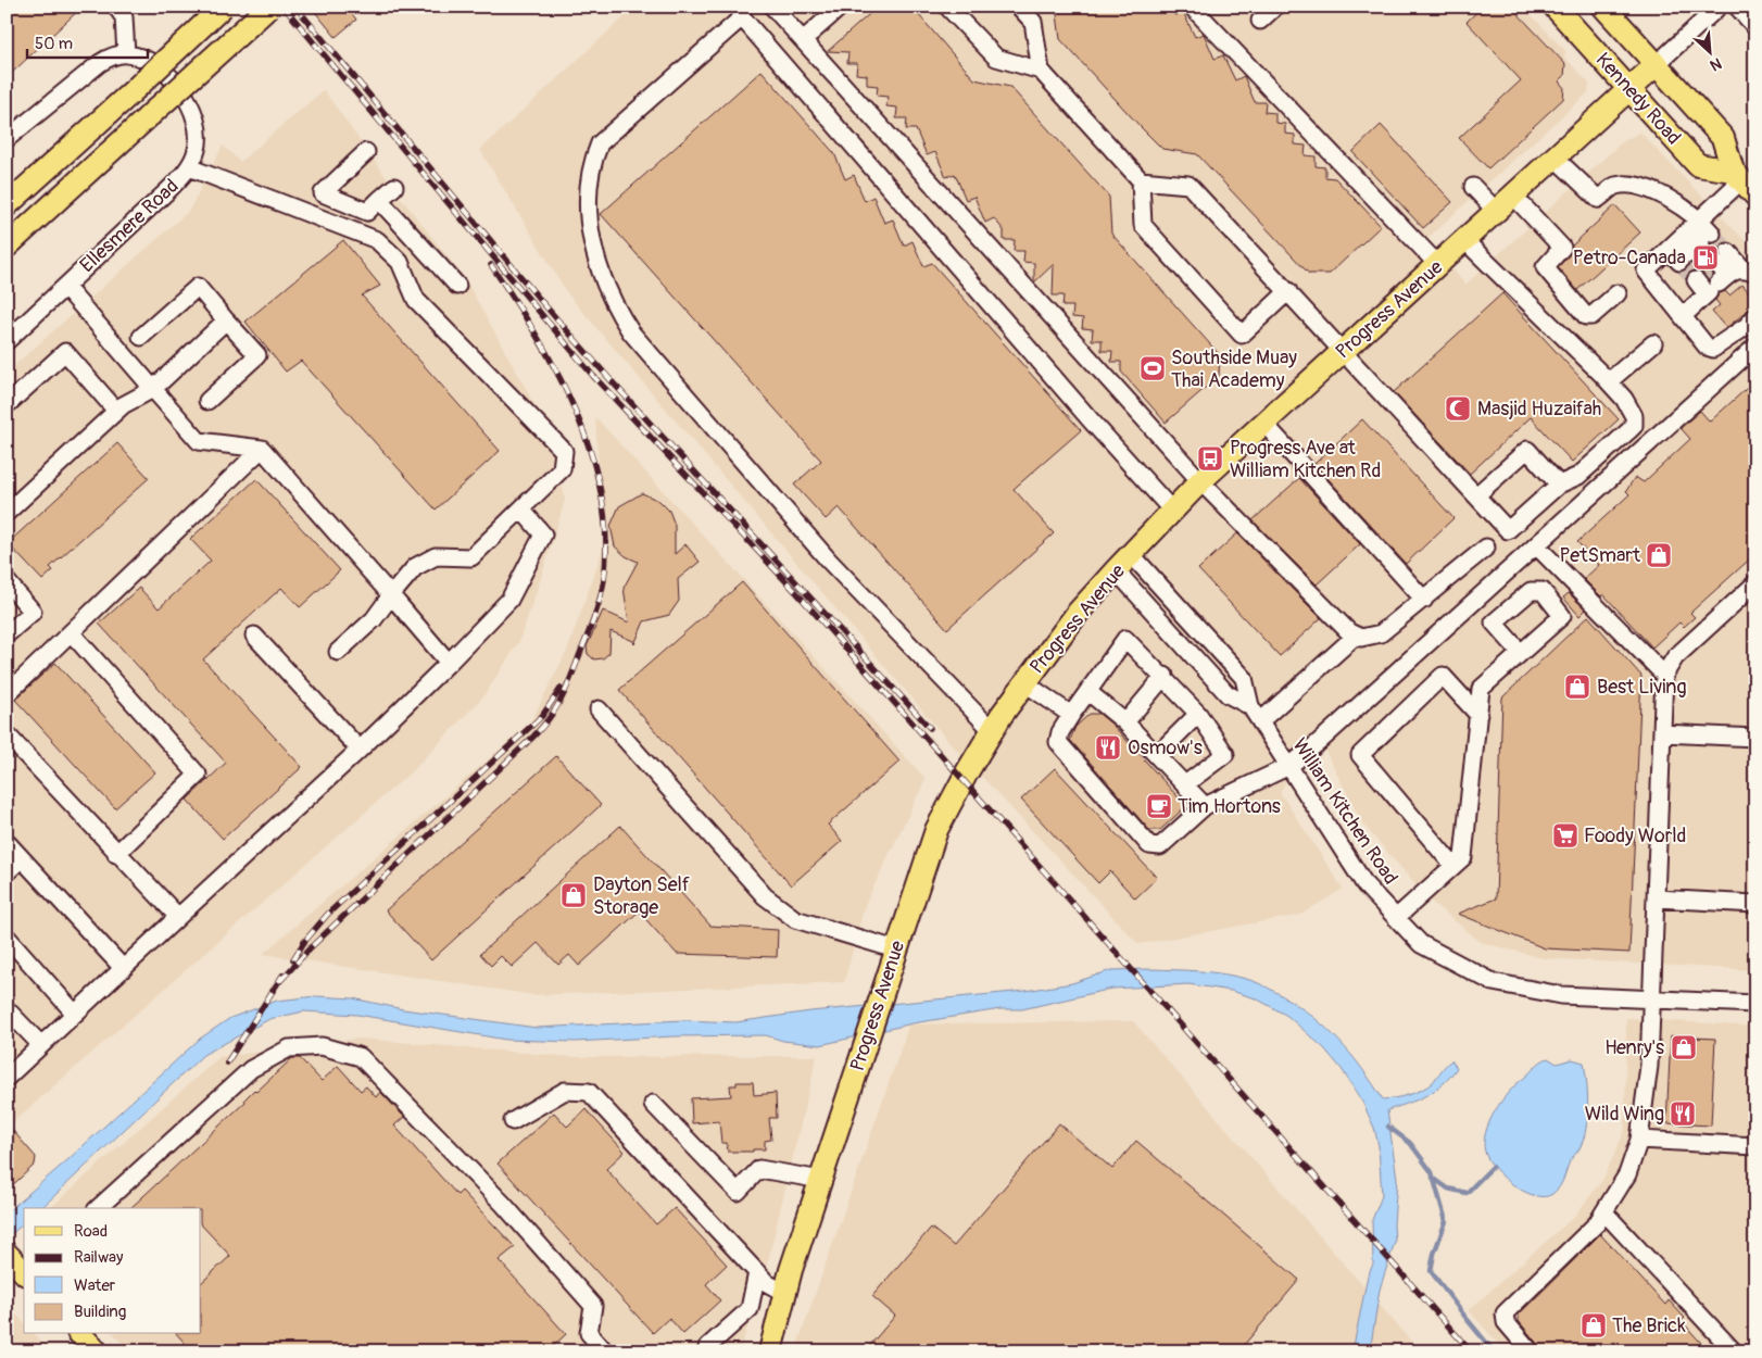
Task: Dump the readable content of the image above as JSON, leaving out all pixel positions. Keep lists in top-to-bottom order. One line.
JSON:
{"streets":{"main road":["Kennedy Road","Progress Avenue"],"street":["Ellesmere Road","William Kitchen Road"]},"crossings":[["Kennedy Road","Progress Avenue"],["Progress Avenue","William Kitchen Road"]],"places":{"fuel station":["Petro-Canada"],"sports":["Southside Muay Thai Academy"],"mosque":["Masjid Huzaifah"],"bus stop":["Progress Ave at William Kitchen Rd"],"shop":["PetSmart","Best Living","Dayton Self Storage","Henry's","The Brick"],"restaurant":["Osmow's","Wild Wing"],"cafe":["Tim Hortons"],"supermarket":["Foody World"]},"legend":["Road","Railway","Water","Building"],"scale_bar":"50 m","north":"bottom right"}
